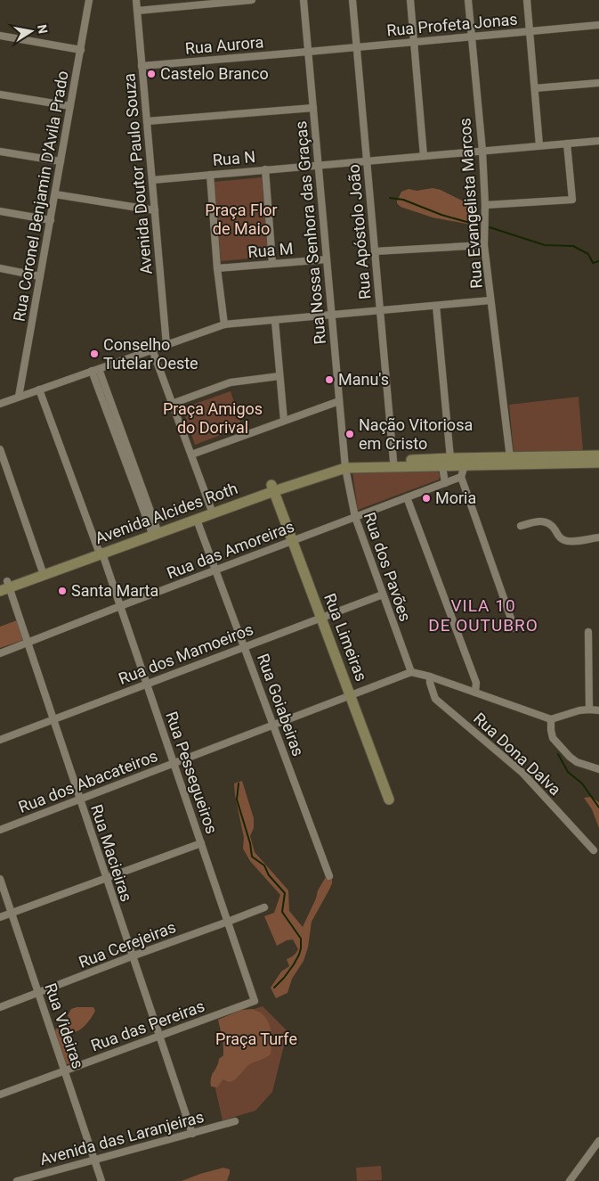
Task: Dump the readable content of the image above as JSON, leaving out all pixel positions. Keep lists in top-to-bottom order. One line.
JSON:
{"streets":{"street":["Rua Profeta Jonas","Rua Aurora","Rua N","Avenida Doutor Paulo Souza","Rua Coronel Benjamin D'Avila Prado","Rua Evangelista Marcos","Rua Apóstolo João","Rua Nossa Senhora das Graças","Rua M","Avenida Alcides Roth","Rua das Amoreiras","Rua dos Pavões","Rua Limeiras","Rua dos Mamoeiros","Rua Goiabeiras","Rua Dona Dalva","Rua Pessegueiros","Rua dos Abacateiros","Rua Macieiras","Rua Cerejeiras","Rua Videiras","Rua das Pereiras","Avenida das Laranjeiras"]},"crossings":[["Rua Profeta Jonas","Rua Aurora"],["Rua Profeta Jonas","Rua Evangelista Marcos"],["Rua Profeta Jonas","Rua Apóstolo João"],["Rua Profeta Jonas","Rua Nossa Senhora das Graças"],["Rua Aurora","Avenida Doutor Paulo Souza"],["Rua Aurora","Rua Nossa Senhora das Graças"],["Rua N","Avenida Doutor Paulo Souza"],["Rua N","Rua Evangelista Marcos"],["Rua N","Rua Apóstolo João"],["Rua N","Rua Nossa Senhora das Graças"],["Rua Nossa Senhora das Graças","Rua M"],["Rua Nossa Senhora das Graças","Avenida Alcides Roth"],["Rua Nossa Senhora das Graças","Rua dos Pavões"],["Avenida Alcides Roth","Rua dos Pavões"],["Avenida Alcides Roth","Rua Limeiras"],["Avenida Alcides Roth","Rua Goiabeiras"],["Avenida Alcides Roth","Rua Pessegueiros"],["Avenida Alcides Roth","Rua Macieiras"],["Rua das Amoreiras","Rua dos Pavões"],["Rua das Amoreiras","Rua Limeiras"],["Rua das Amoreiras","Rua Goiabeiras"],["Rua das Amoreiras","Rua Pessegueiros"],["Rua das Amoreiras","Rua Macieiras"],["Rua dos Pavões","Rua dos Mamoeiros"],["Rua dos Pavões","Rua dos Abacateiros"],["Rua Limeiras","Rua dos Mamoeiros"],["Rua Limeiras","Rua dos Abacateiros"],["Rua dos Mamoeiros","Rua Goiabeiras"],["Rua dos Mamoeiros","Rua Pessegueiros"],["Rua dos Mamoeiros","Rua Macieiras"],["Rua Goiabeiras","Rua dos Abacateiros"],["Rua Pessegueiros","Rua dos Abacateiros"],["Rua Pessegueiros","Rua Cerejeiras"],["Rua Pessegueiros","Rua das Pereiras"],["Rua dos Abacateiros","Rua Macieiras"],["Rua Macieiras","Rua Cerejeiras"],["Rua Macieiras","Rua das Pereiras"],["Rua Macieiras","Avenida das Laranjeiras"],["Rua Cerejeiras","Rua Videiras"],["Rua Videiras","Rua das Pereiras"],["Rua Videiras","Avenida das Laranjeiras"]],"districts":["VILA 10 DE OUTUBRO"],"parks":["Praça Flor de Maio","Praça Amigos do Dorival","Praça Turfe"],"places":["Castelo Branco","Conselho Tutelar Oeste","Manu's","Nação Vitoriosa em Cristo","Moria","Santa Marta"],"north":"right"}
